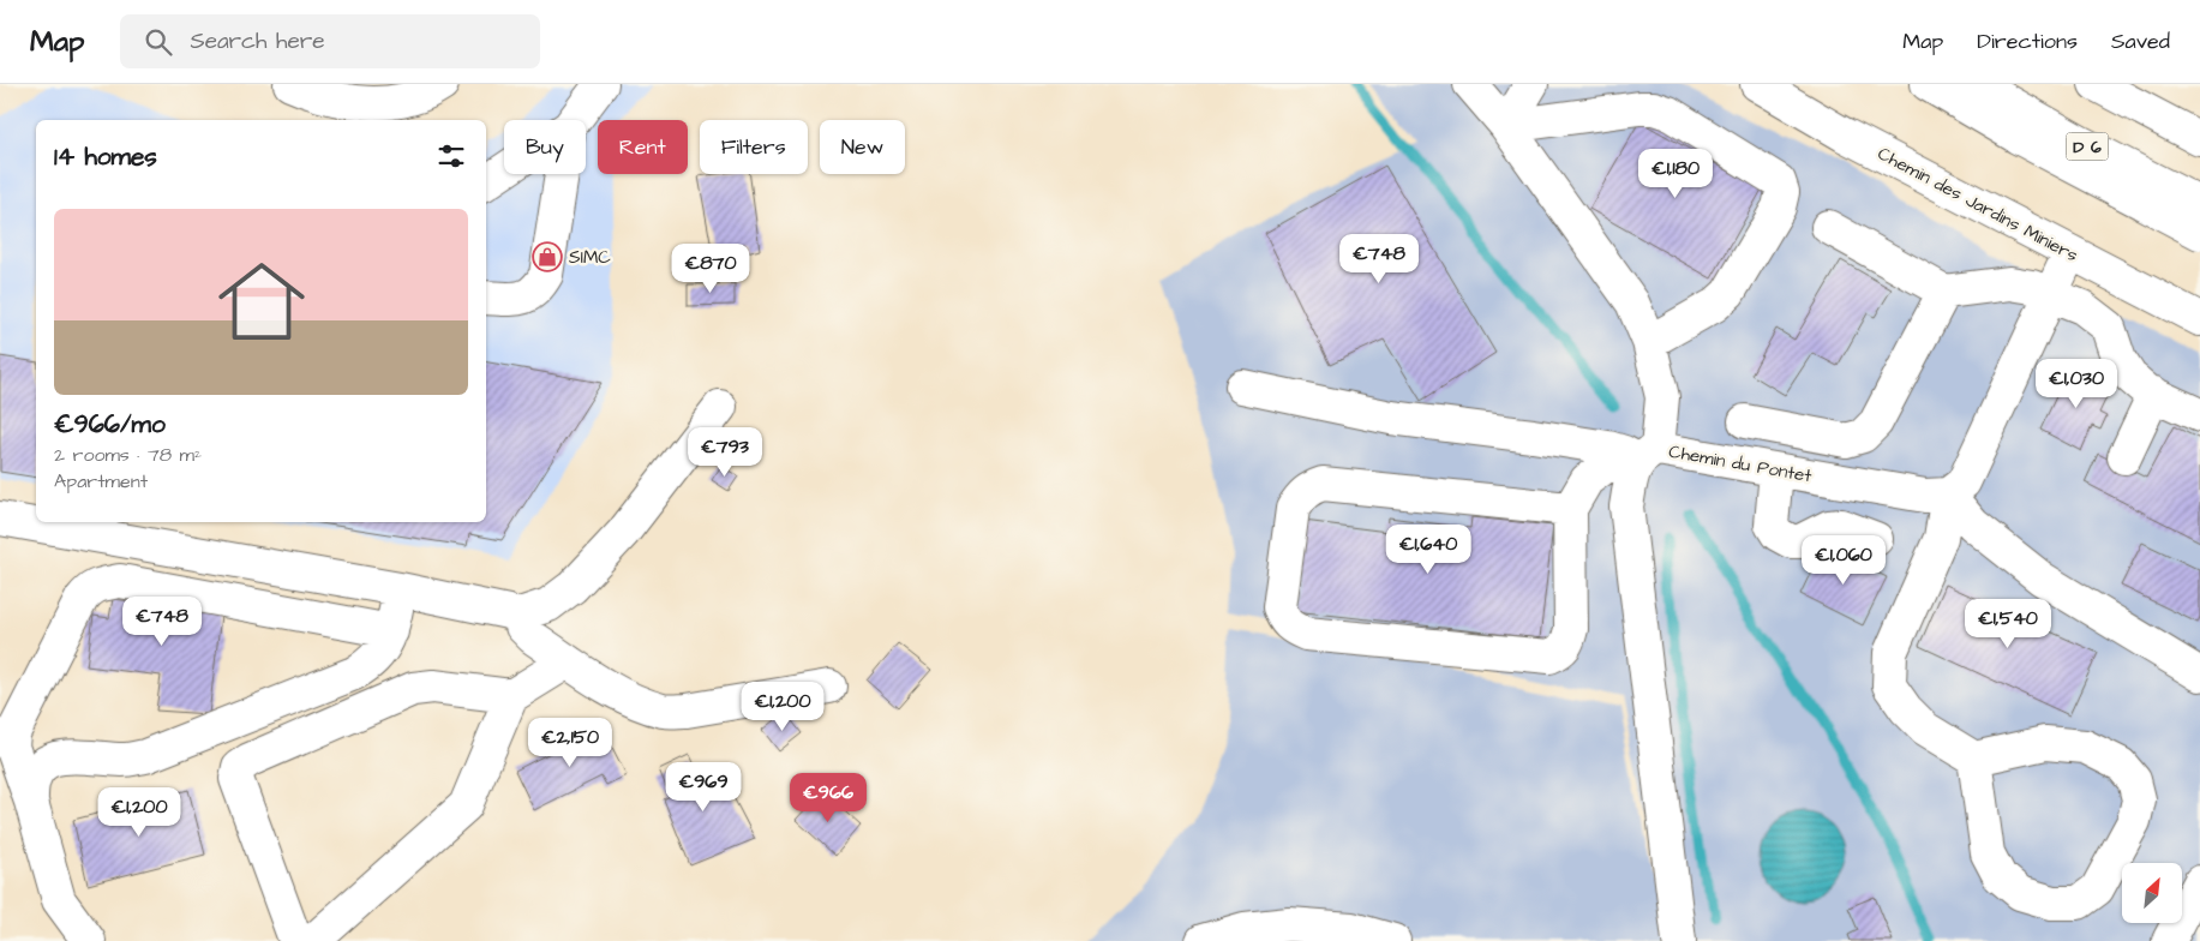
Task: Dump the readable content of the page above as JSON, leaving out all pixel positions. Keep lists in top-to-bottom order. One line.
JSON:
{"streets":{"main road":["D 6","Chemin des Jardins Miniers","Chemin du Pontet"]},"places":{"shop":["SIMC"]},"north":"top right","page":{"header":"Map","search":"Search here","nav":["Map","Directions","Saved"],"chip":["Buy","Rent","Filters","New"],"heading":"14 homes","price":["€1,180","€748","€870","€1,030","€793","€1,640","€1,060","€748","€1,540","€1,200","€2,150","€969","€966","€1,200"],"list":[{"name":"€966/mo","note":"2 rooms · 78 m² · Apartment"}]}}
